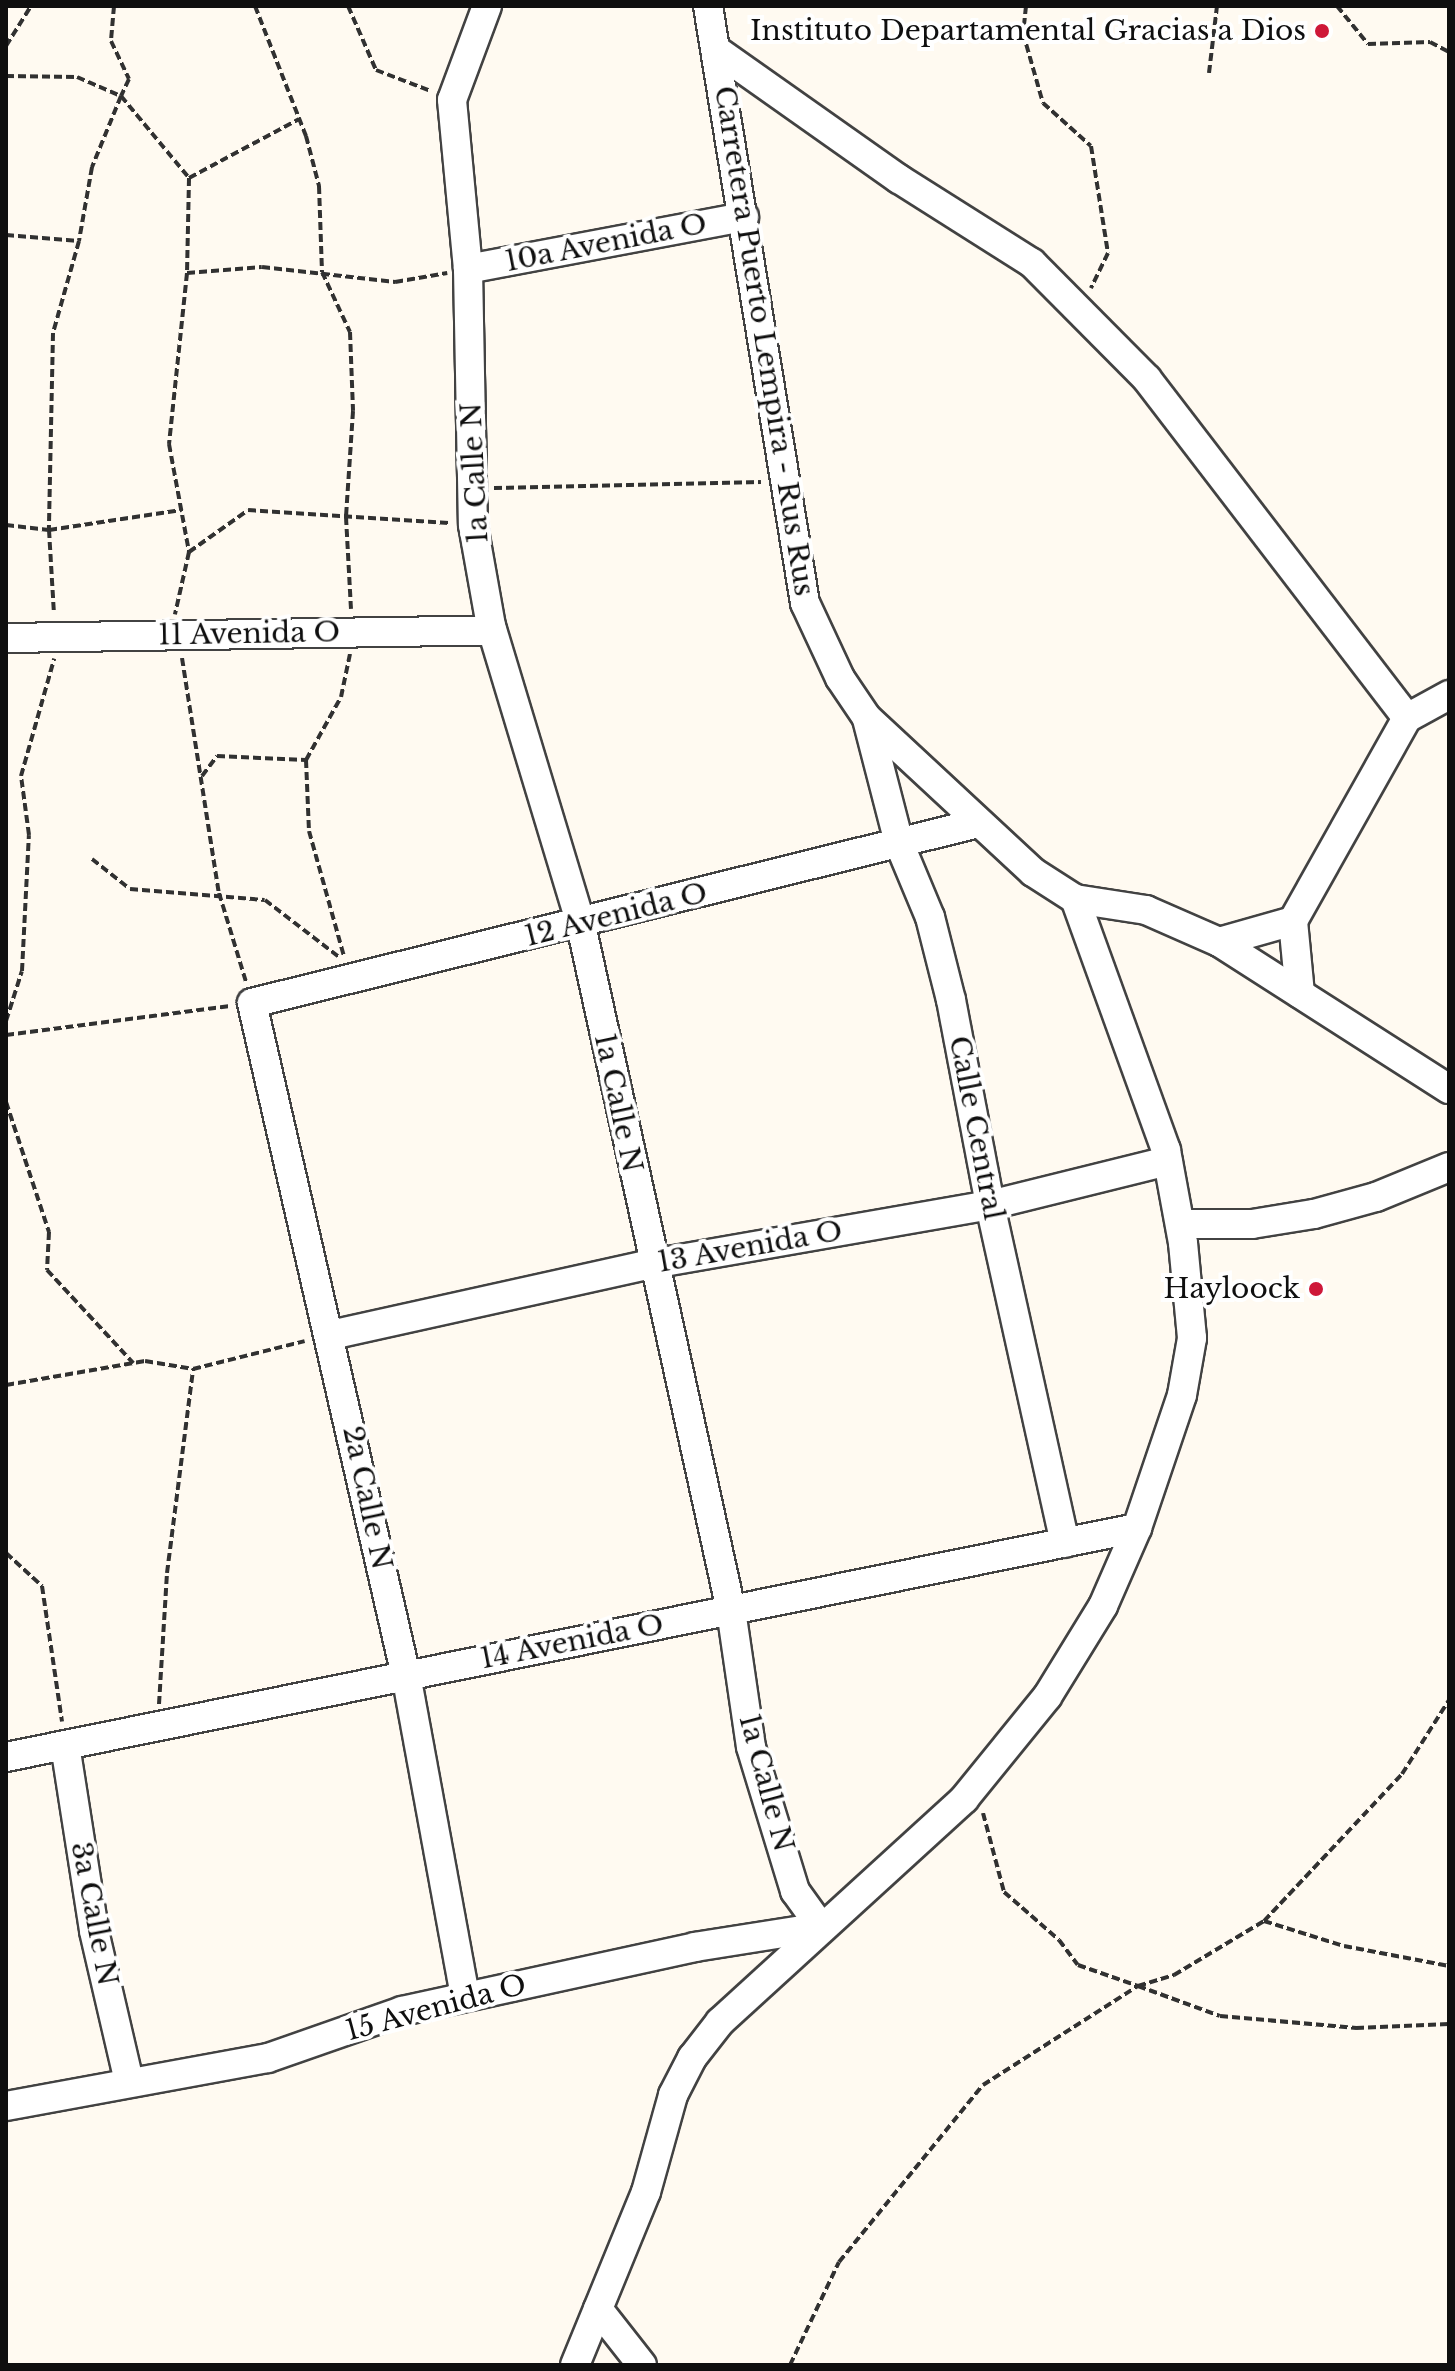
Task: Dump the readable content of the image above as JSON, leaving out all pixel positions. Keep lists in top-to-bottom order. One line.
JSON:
{"streets":{"street":["10a Avenida O","Carretera Puerto Lempira - Rus Rus","1a Calle N","11 Avenida O","12 Avenida O","Calle Central","13 Avenida O","2a Calle N","14 Avenida O","3a Calle N","15 Avenida O"]},"crossings":[["10a Avenida O","Carretera Puerto Lempira - Rus Rus"],["10a Avenida O","1a Calle N"],["Carretera Puerto Lempira - Rus Rus","12 Avenida O"],["Carretera Puerto Lempira - Rus Rus","Calle Central"],["1a Calle N","11 Avenida O"],["1a Calle N","12 Avenida O"],["1a Calle N","13 Avenida O"],["1a Calle N","14 Avenida O"],["1a Calle N","15 Avenida O"],["12 Avenida O","Calle Central"],["12 Avenida O","2a Calle N"],["Calle Central","13 Avenida O"],["Calle Central","14 Avenida O"],["13 Avenida O","2a Calle N"],["2a Calle N","14 Avenida O"],["2a Calle N","15 Avenida O"],["14 Avenida O","3a Calle N"],["3a Calle N","15 Avenida O"]],"places":["Instituto Departamental Gracias a Dios","Hayloock"]}
